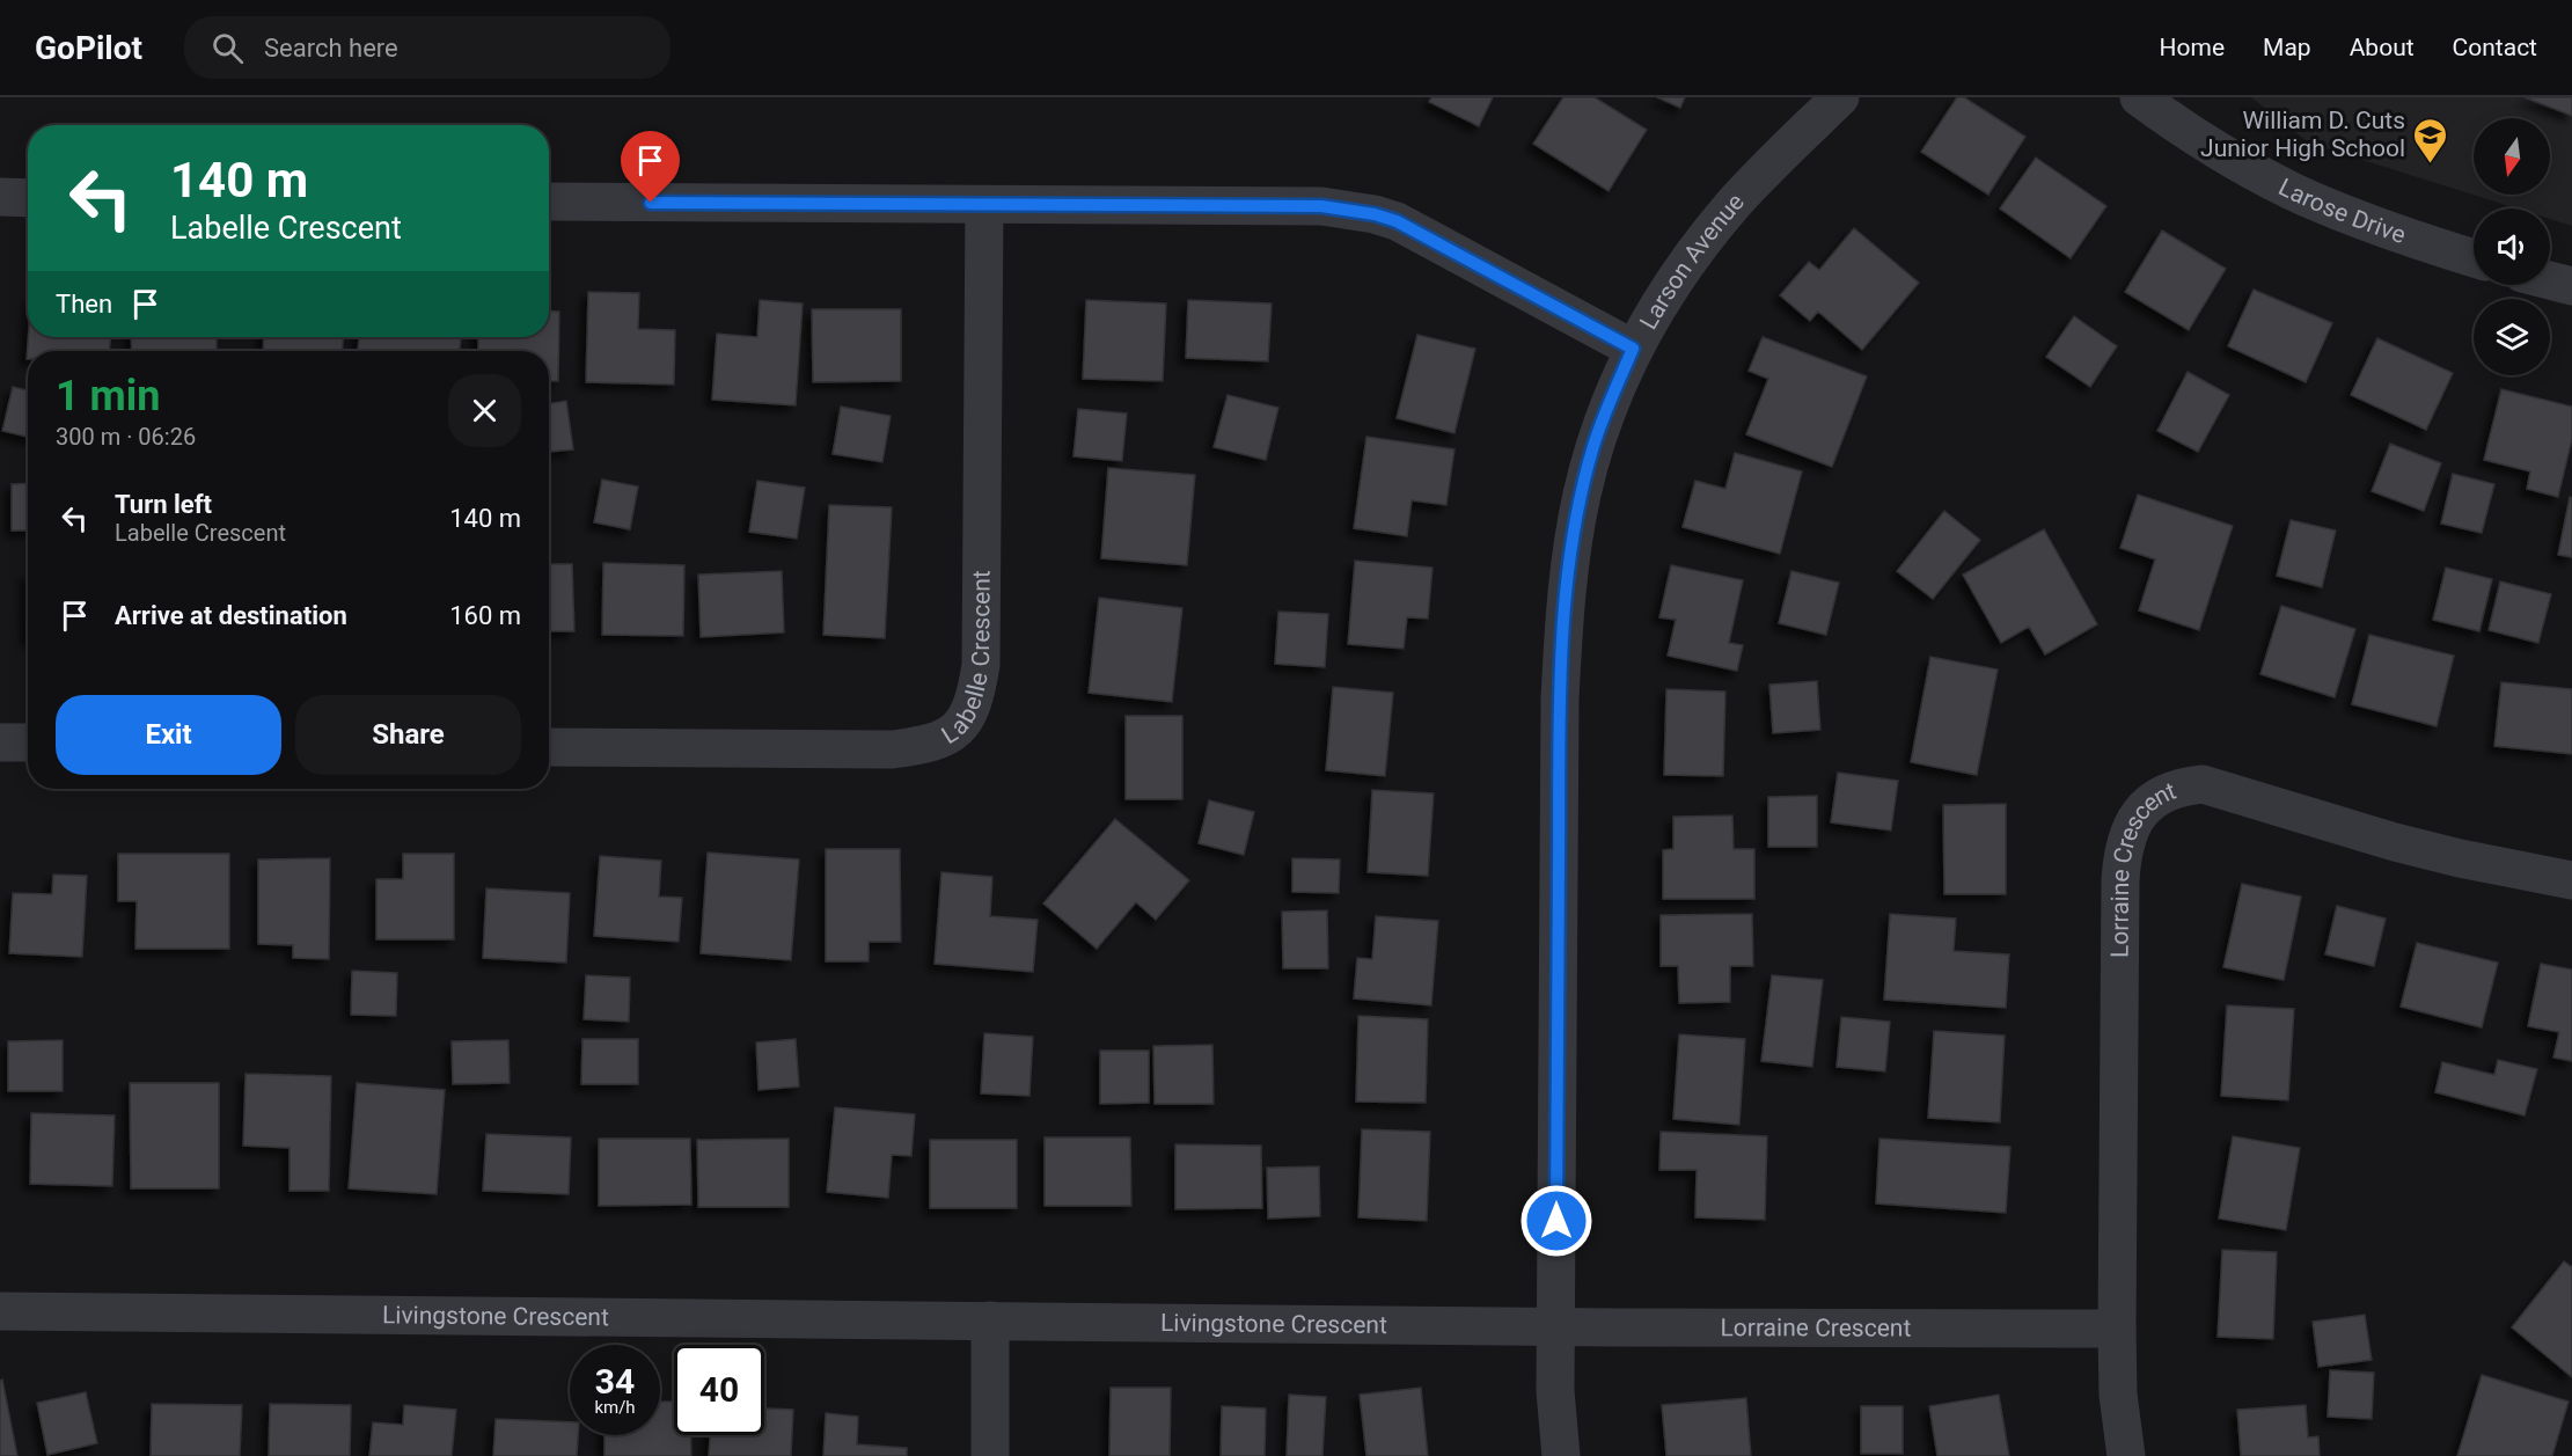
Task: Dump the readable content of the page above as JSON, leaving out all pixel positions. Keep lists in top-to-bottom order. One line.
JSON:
{"streets":{"street":["Larose Drive","Larson Avenue","Labelle Crescent","Lorraine Crescent","Livingstone Crescent"]},"crossings":[["Larson Avenue","Lorraine Crescent"],["Larson Avenue","Livingstone Crescent"],["Lorraine Crescent","Livingstone Crescent"]],"places":{"school or university":["William D. Cuts Junior High School"]},"north":"bottom","page":{"header":"GoPilot","search":"Search here","nav":["Home","Map","About","Contact"],"turn":["140 m","Labelle Crescent"],"then":"Then","heading":["1 min","300 m · 06:26"],"list":[{"name":"Turn left","note":"Labelle Crescent","value":"140 m"},{"name":"Arrive at destination","value":"160 m"}],"buttons":["Exit","Share"],"speed":"34 km/h","limit":"40"}}
